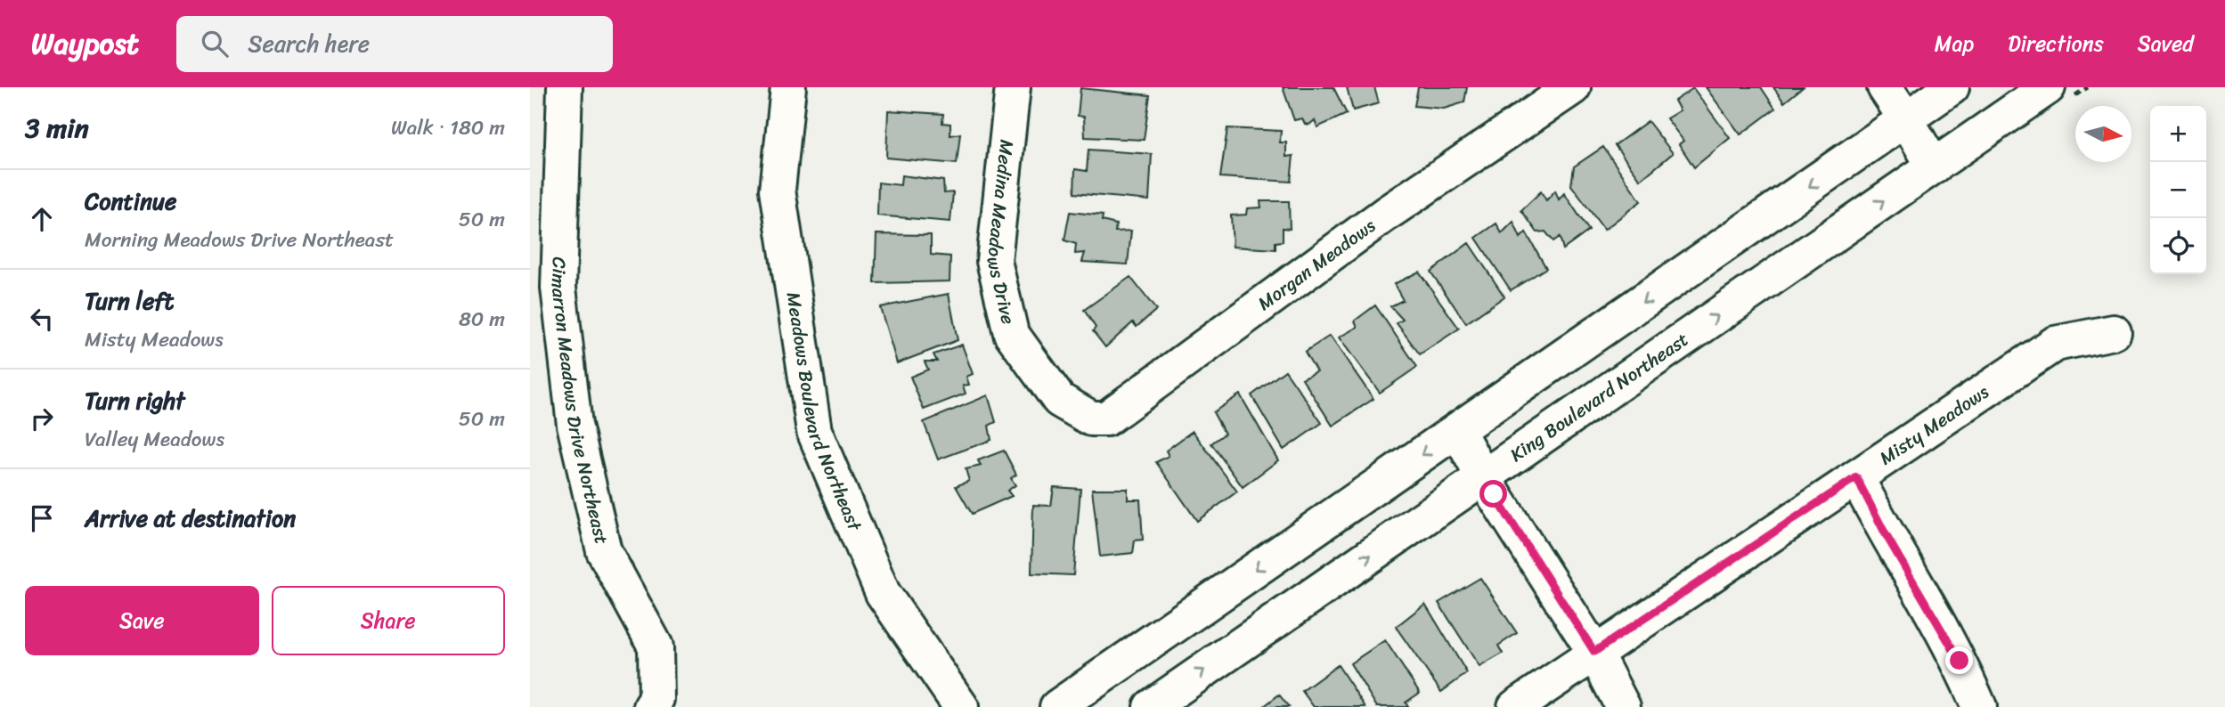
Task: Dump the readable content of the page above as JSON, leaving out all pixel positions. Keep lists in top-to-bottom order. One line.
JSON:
{"streets":{"street":["Medina Meadows Drive","Morgan Meadows","King Boulevard Northeast","Cimarron Meadows Drive Northeast","Meadows Boulevard Northeast","Misty Meadows"]},"crossings":[["Medina Meadows Drive","Morgan Meadows"]],"north":"right","page":{"header":"Waypost","search":"Search here","nav":["Map","Directions","Saved"],"heading":["3 min","Walk · 180 m"],"map_buttons":["+","−"],"list":[["Continue","Morning Meadows Drive Northeast","50 m"],["Turn left","Misty Meadows","80 m"],["Turn right","Valley Meadows","50 m"],"Arrive at destination"],"buttons":["Save","Share"]}}
